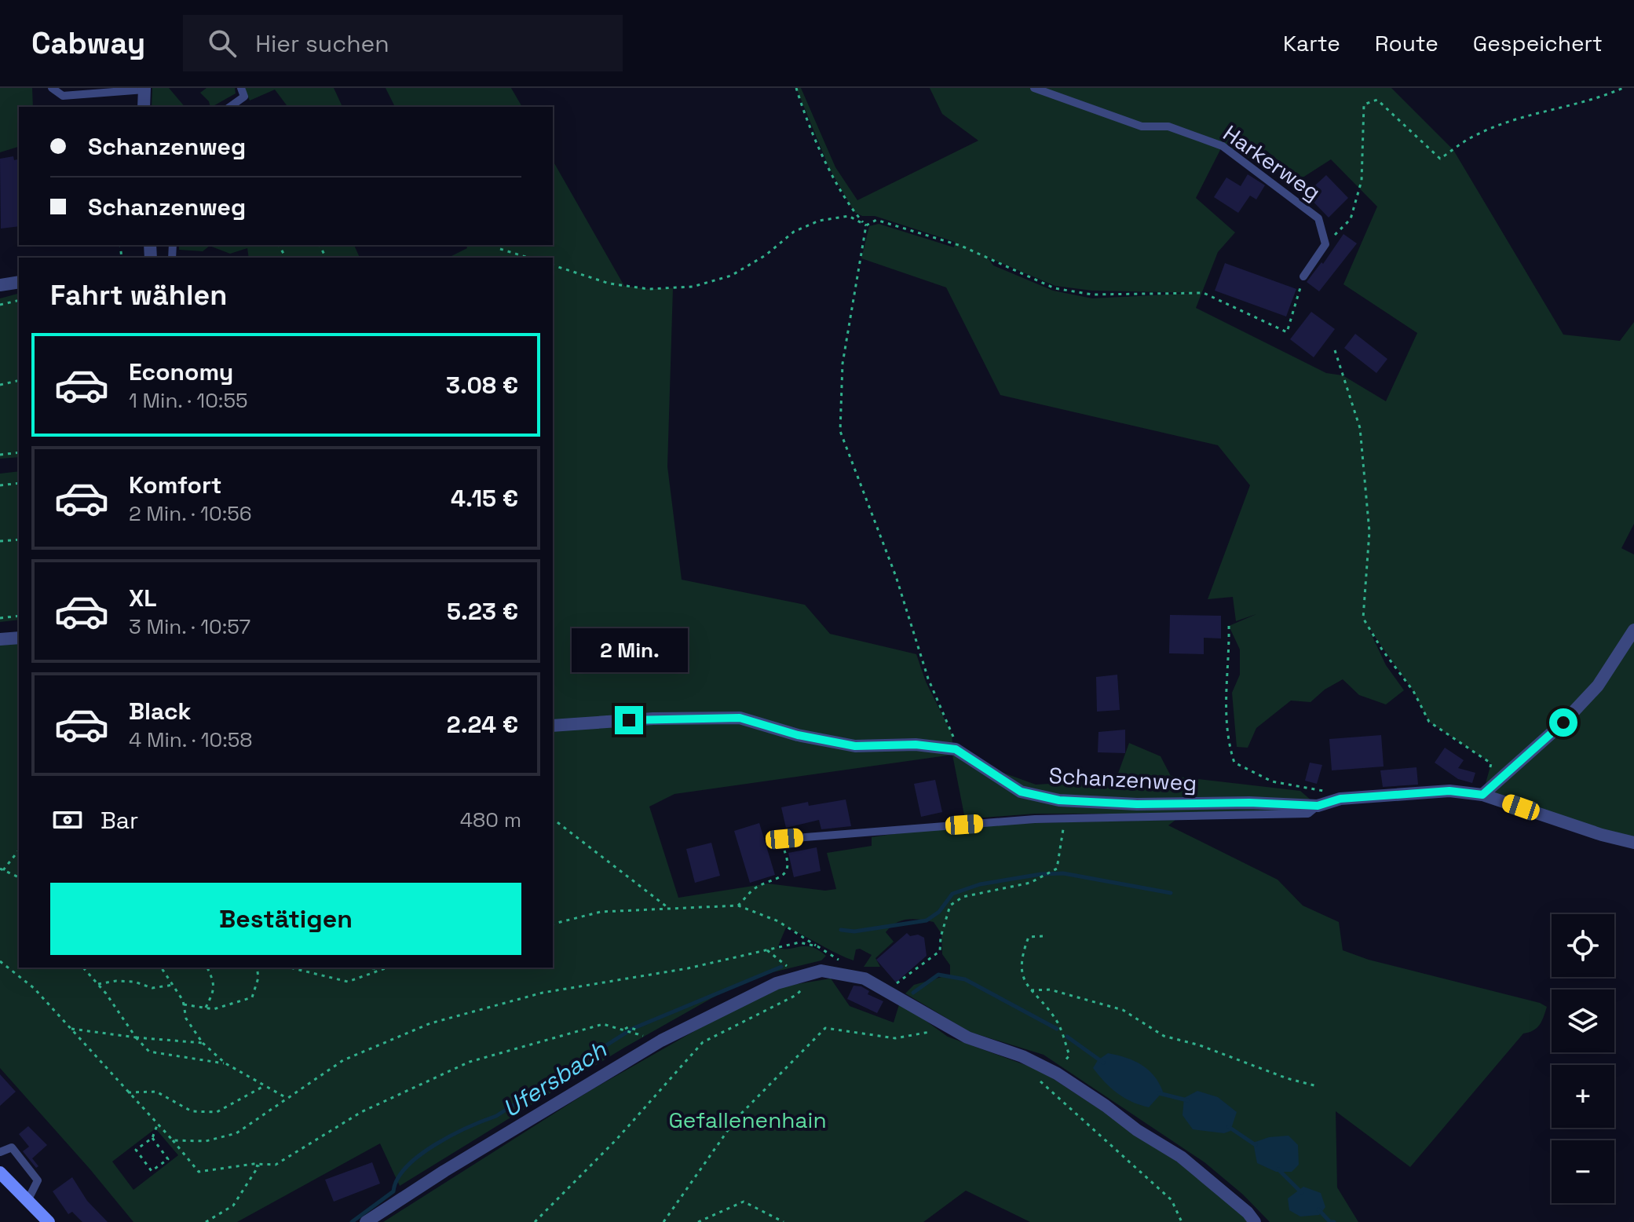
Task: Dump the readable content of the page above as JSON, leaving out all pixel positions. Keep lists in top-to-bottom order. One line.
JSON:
{"streets":{"street":["Schanzenweg"],"lane":["Harkerweg"]},"water":["Ufersbach"],"parks":["Gefallenenhain"],"page":{"header":"Cabway","search":"Hier suchen","nav":["Karte","Route","Gespeichert"],"banner":["Schanzenweg","Schanzenweg"],"heading":"Fahrt wählen","list":[{"name":"Economy","note":"1 Min. · 10:55","value":"3.08 €"},{"name":"Komfort","note":"2 Min. · 10:56","value":"4.15 €"},{"name":"XL","note":"3 Min. · 10:57","value":"5.23 €"},{"name":"Black","note":"4 Min. · 10:58","value":"2.24 €"}],"bubble":"2 Min.","pay":["Bar","480 m"],"buttons":"Bestätigen","map_buttons":["+","−"]}}
